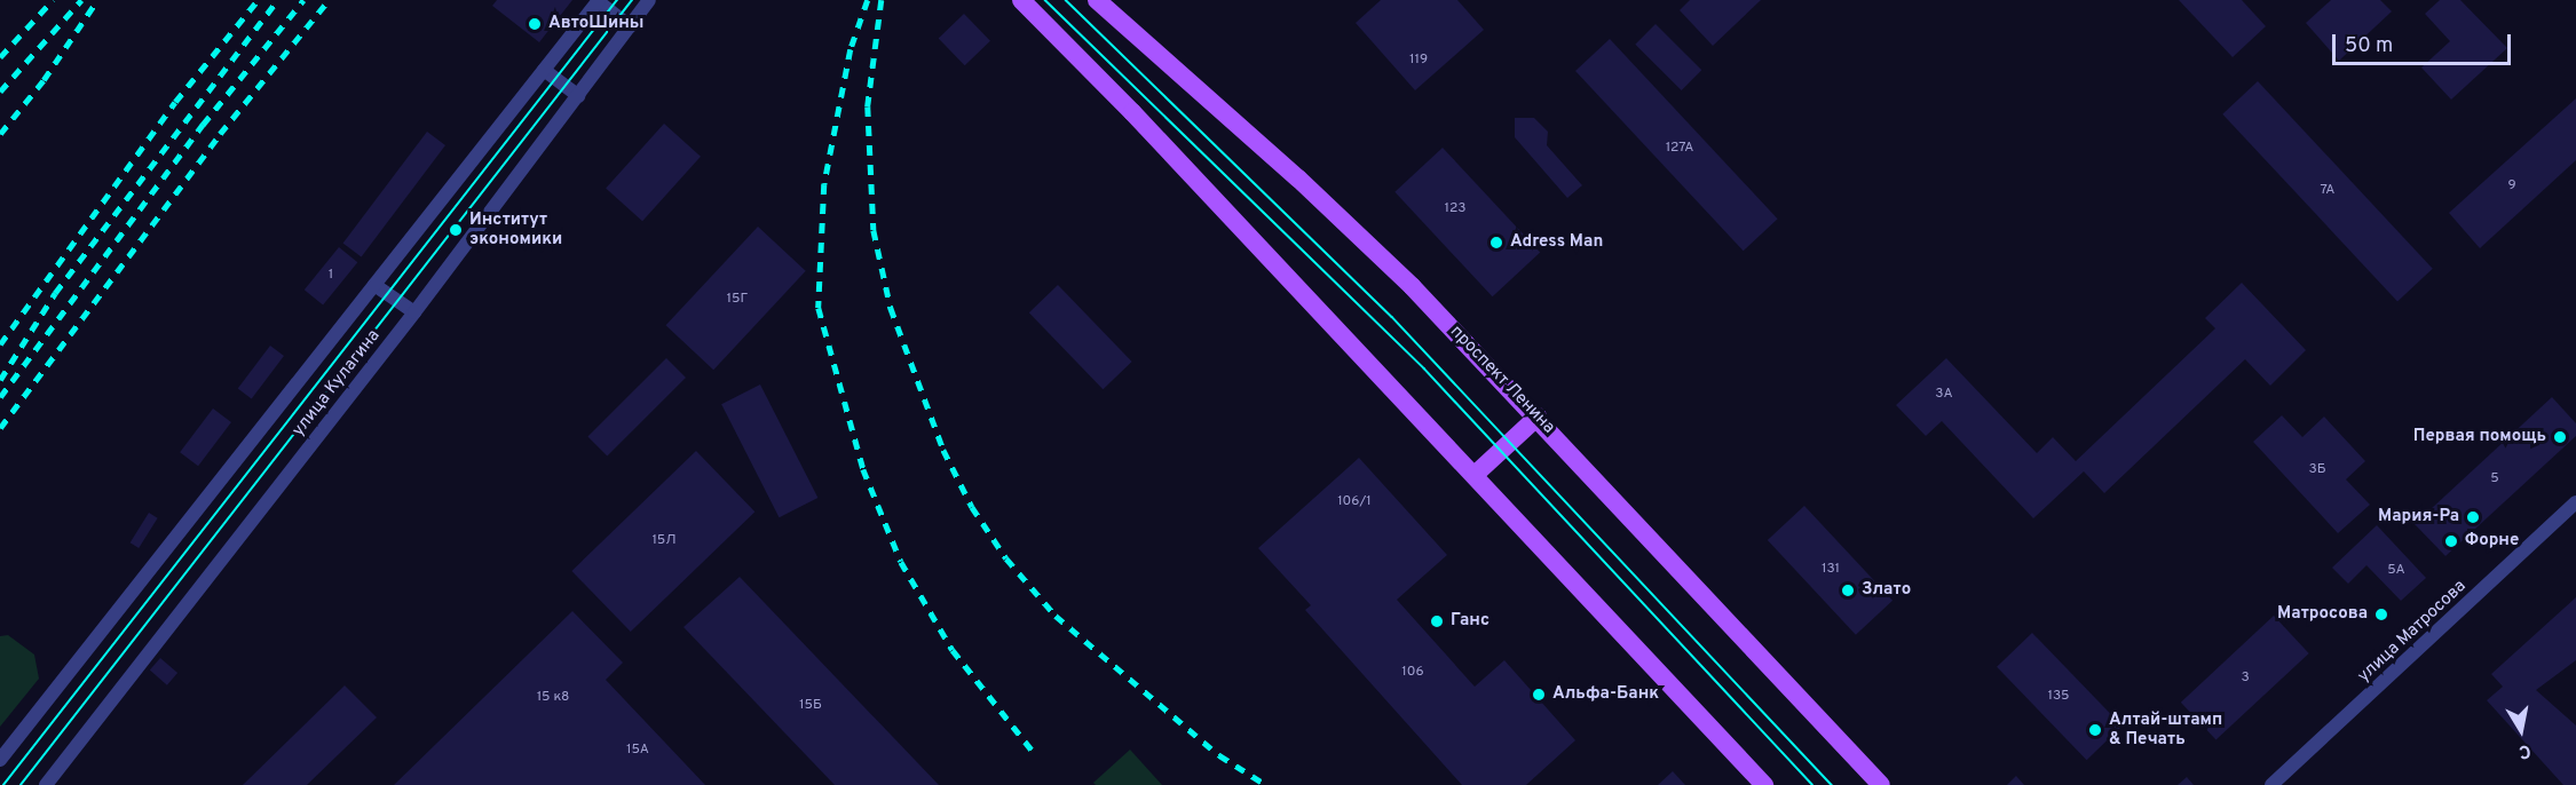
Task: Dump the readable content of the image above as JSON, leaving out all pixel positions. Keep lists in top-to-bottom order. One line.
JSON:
{"streets":{"main road":["проспект Ленина"],"street":["улица Кулагина","улица Матросова"]},"places":["АвтоШины","Институт экономики","Adress Man","Первая помощь","Мария-Ра","Форне","Злато","Матросова","Ганс","Альфа-Банк","Алтай-штамп & Печать"],"house_numbers":["119","127А","9","7А","123","1","15Г","3А","3Б","5","106/1","15Л","131","5А","106","3","135","15 к8","15Б","15А"],"scale_bar":"50 m","north":"bottom"}
